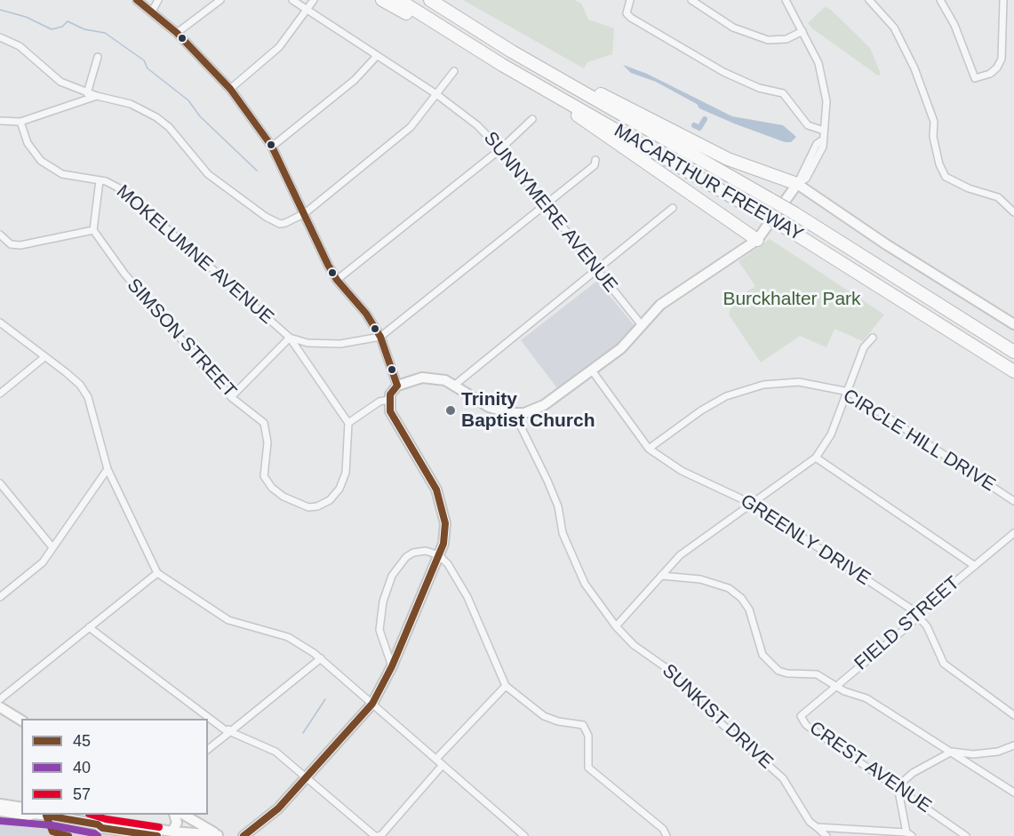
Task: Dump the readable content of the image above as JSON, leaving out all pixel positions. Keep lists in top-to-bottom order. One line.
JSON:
{"streets":{"highway":["MACARTHUR FREEWAY"],"street":["SUNNYMERE AVENUE","MOKELUMNE AVENUE","SIMSON STREET","CIRCLE HILL DRIVE","GREENLY DRIVE","FIELD STREET","SUNKIST DRIVE","CREST AVENUE"]},"crossings":[["MOKELUMNE AVENUE","SIMSON STREET"],["CIRCLE HILL DRIVE","GREENLY DRIVE"],["GREENLY DRIVE","FIELD STREET"],["FIELD STREET","CREST AVENUE"]],"parks":["Burckhalter Park"],"places":["Trinity Baptist Church"],"lines":["transit line 45","transit line 57","transit line 40"],"legend":["45","40","57"]}
